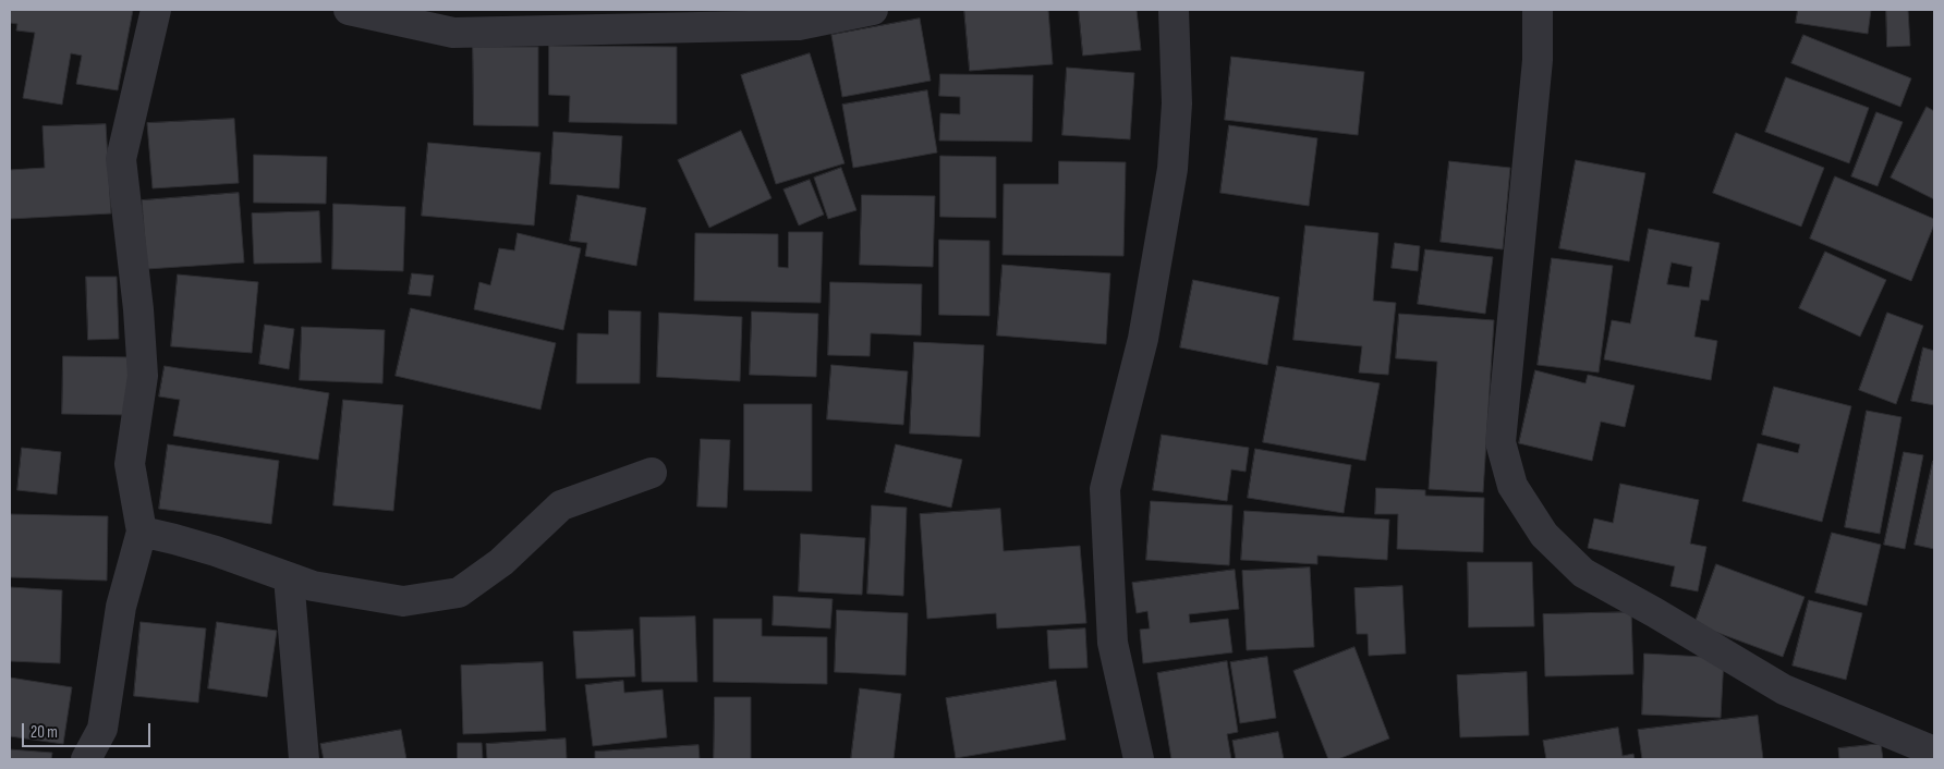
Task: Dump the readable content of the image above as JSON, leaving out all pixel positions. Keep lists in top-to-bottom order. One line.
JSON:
{"scale_bar":"20 m"}
